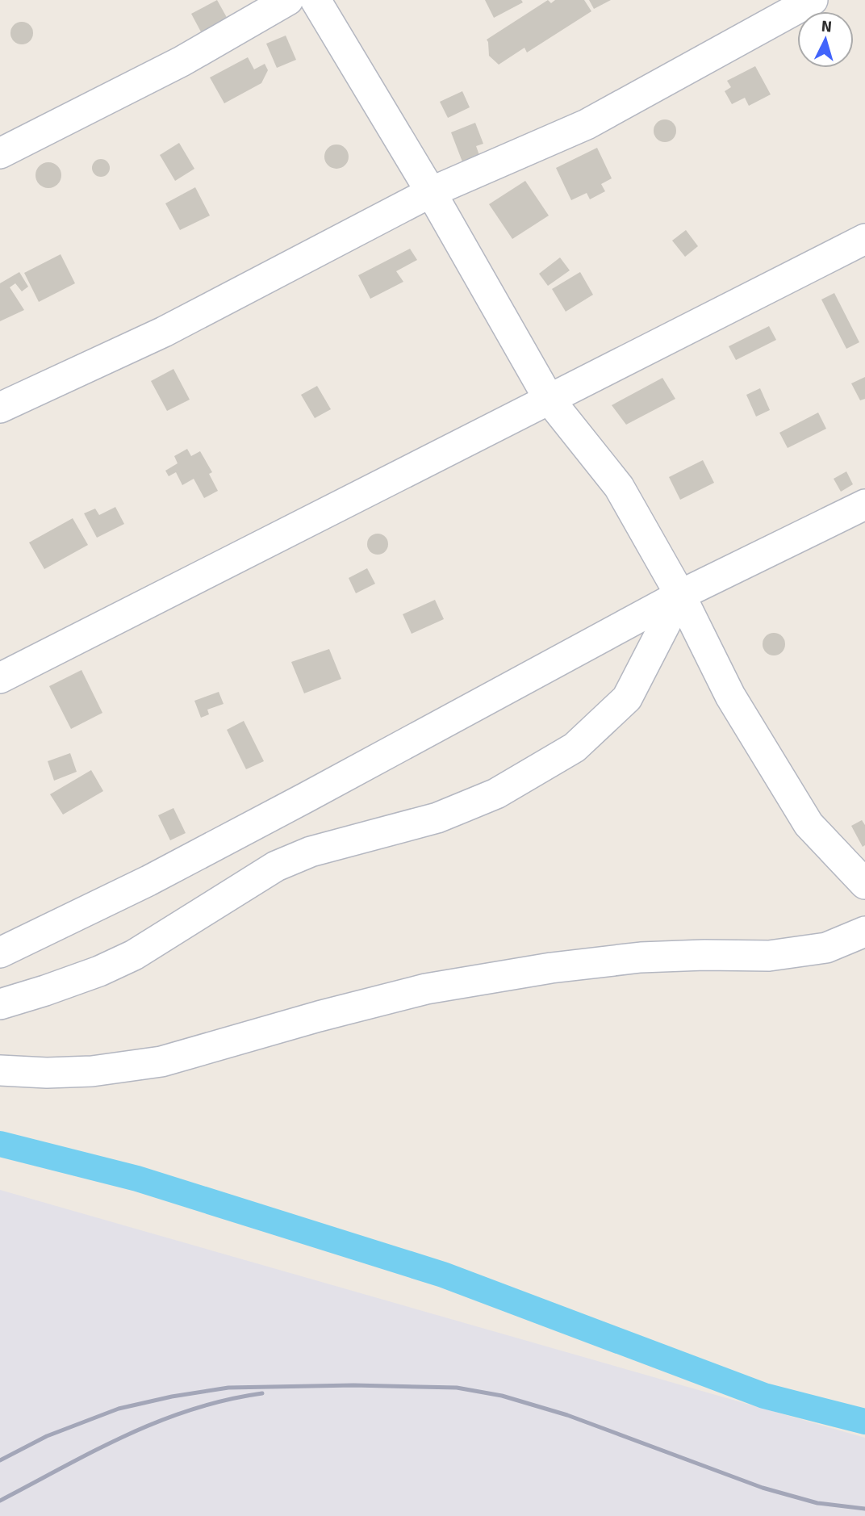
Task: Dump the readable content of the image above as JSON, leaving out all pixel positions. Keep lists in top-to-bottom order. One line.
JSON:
{"north":"top"}
